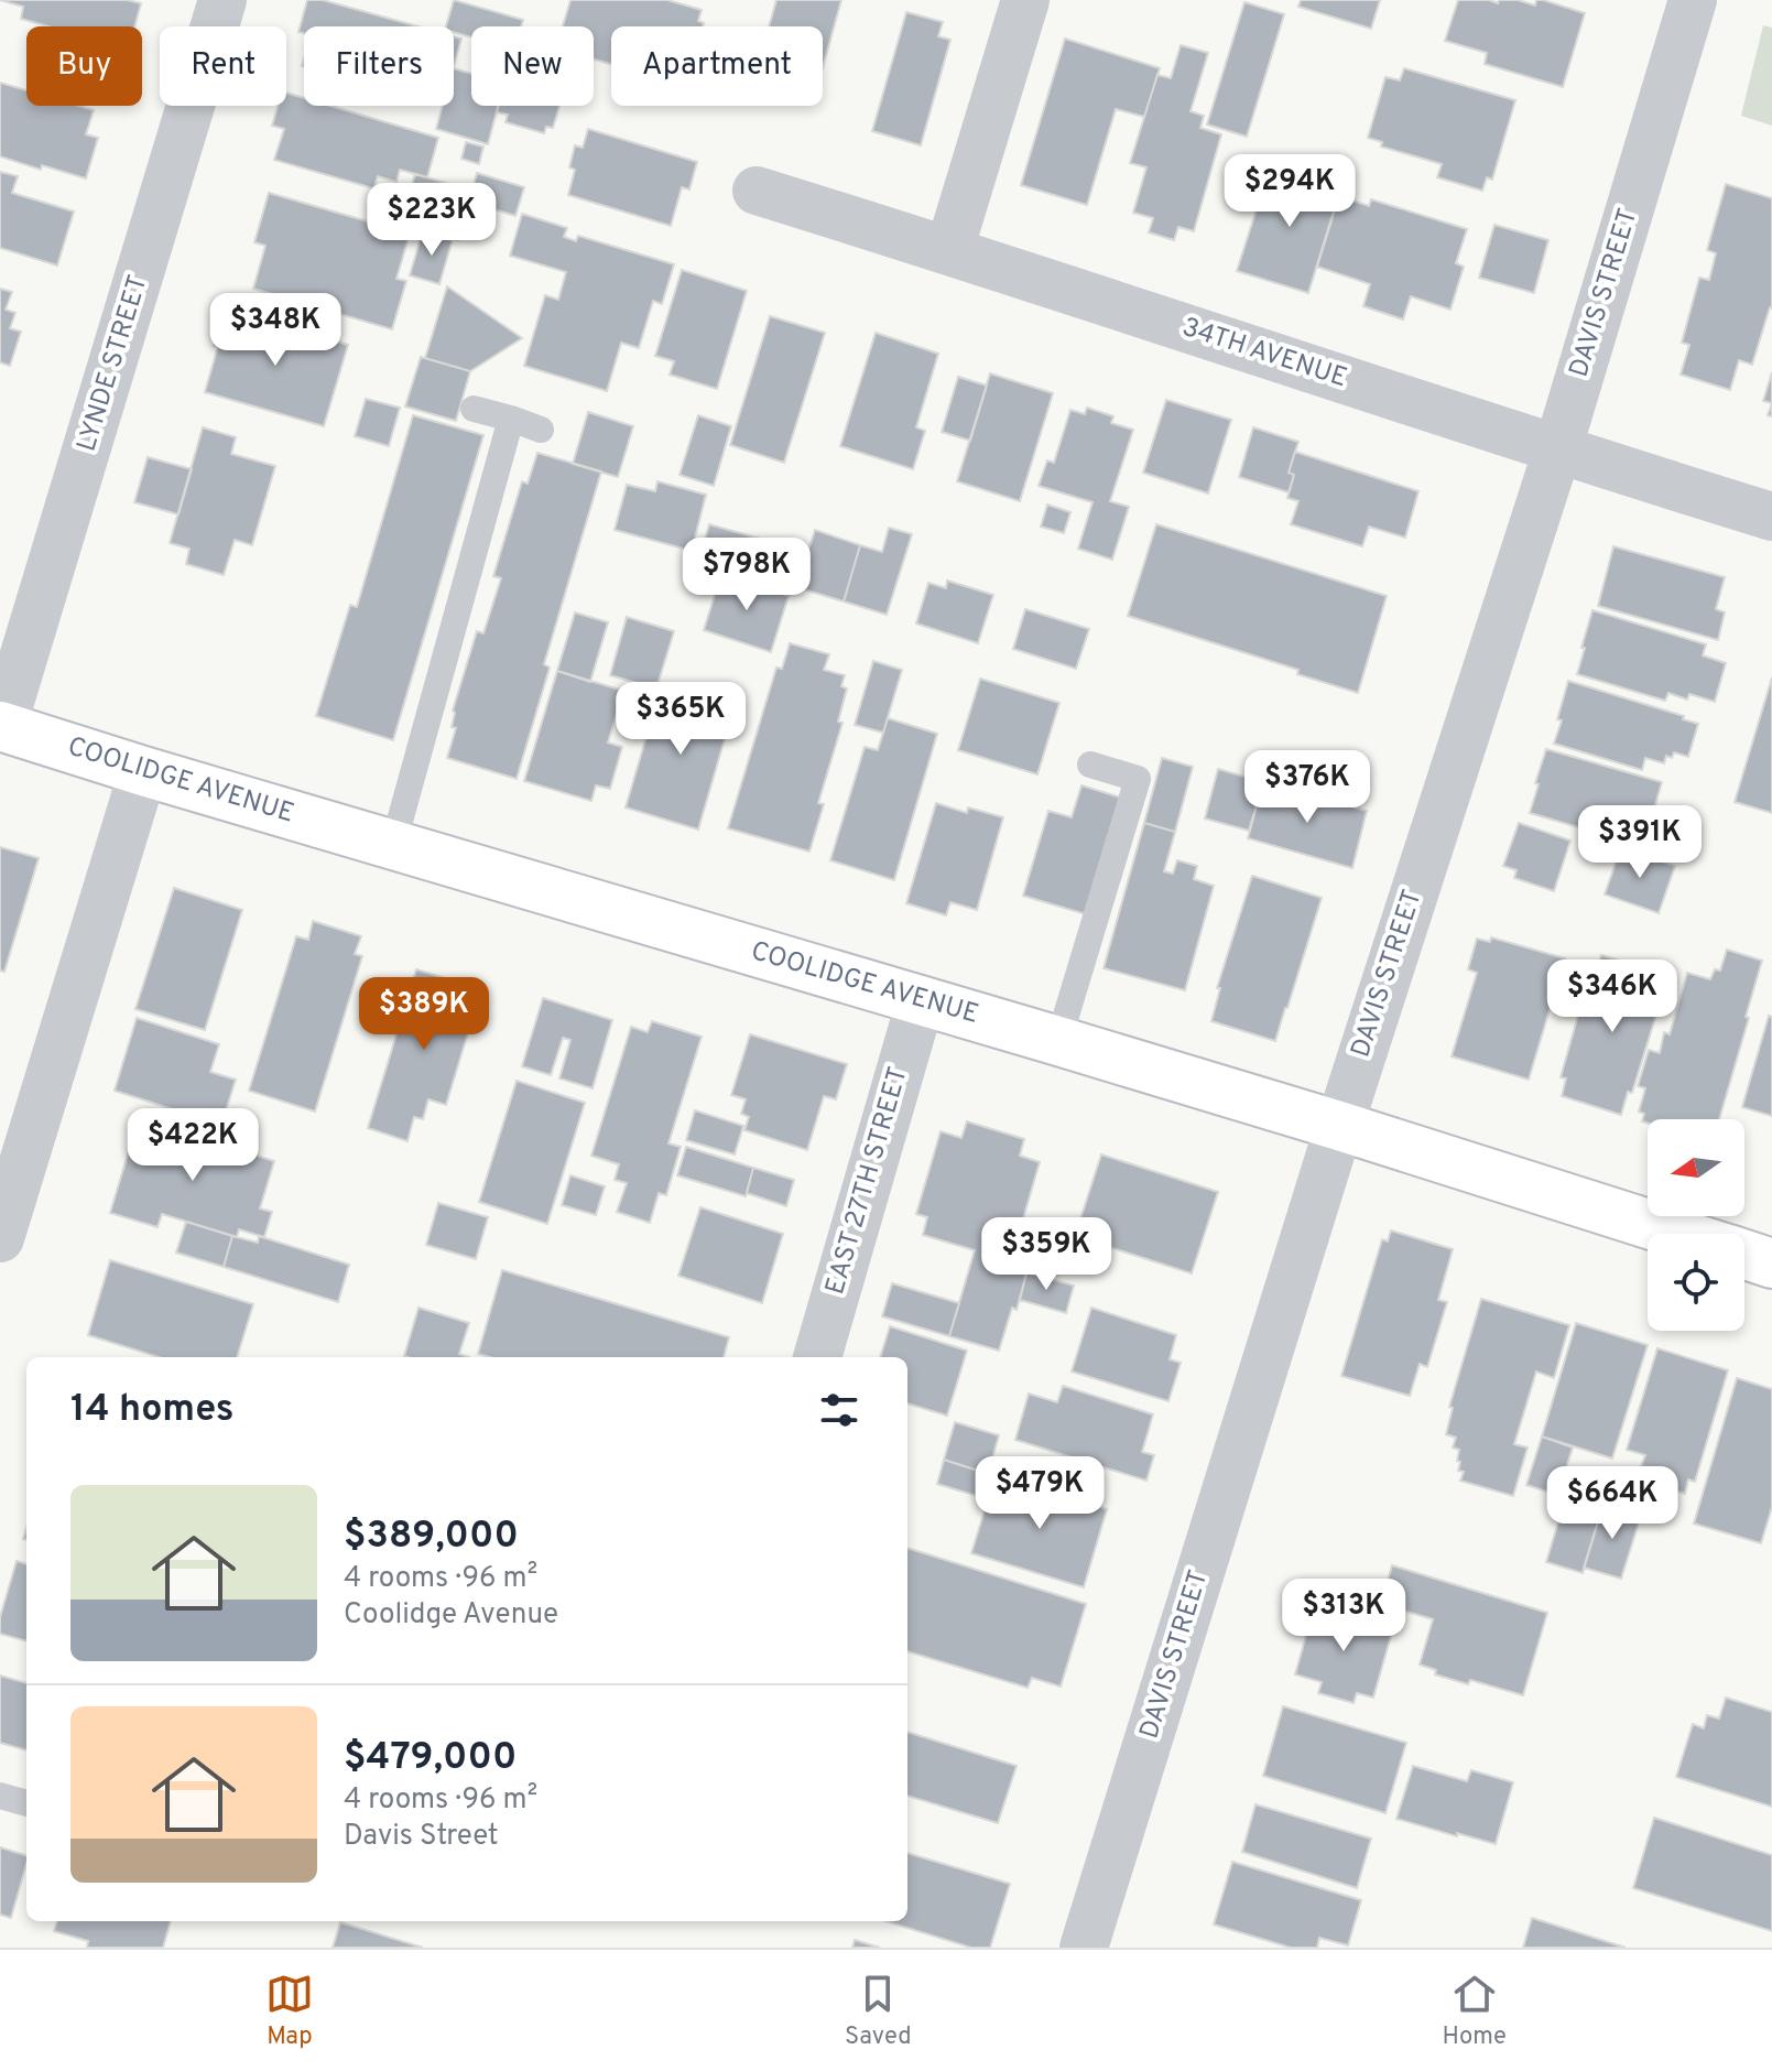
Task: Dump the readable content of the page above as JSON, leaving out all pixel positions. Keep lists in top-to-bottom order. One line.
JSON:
{"streets":{"street":["DAVIS STREET","34TH AVENUE","LYNDE STREET","COOLIDGE AVENUE","EAST 27TH STREET"]},"crossings":[["DAVIS STREET","34TH AVENUE"],["DAVIS STREET","COOLIDGE AVENUE"],["LYNDE STREET","COOLIDGE AVENUE"],["COOLIDGE AVENUE","EAST 27TH STREET"]],"north":"left","page":{"chip":["Buy","Rent","Filters","New","Apartment"],"price":["$294K","$223K","$348K","$798K","$365K","$376K","$391K","$346K","$389K","$422K","$359K","$479K","$664K","$313K"],"heading":"14 homes","list":[{"name":"$389,000","note":"4 rooms · 96 m² · Coolidge Avenue"},{"name":"$479,000","note":"4 rooms · 96 m² · Davis Street"}],"tabs":["Map","Saved","Home"]}}
